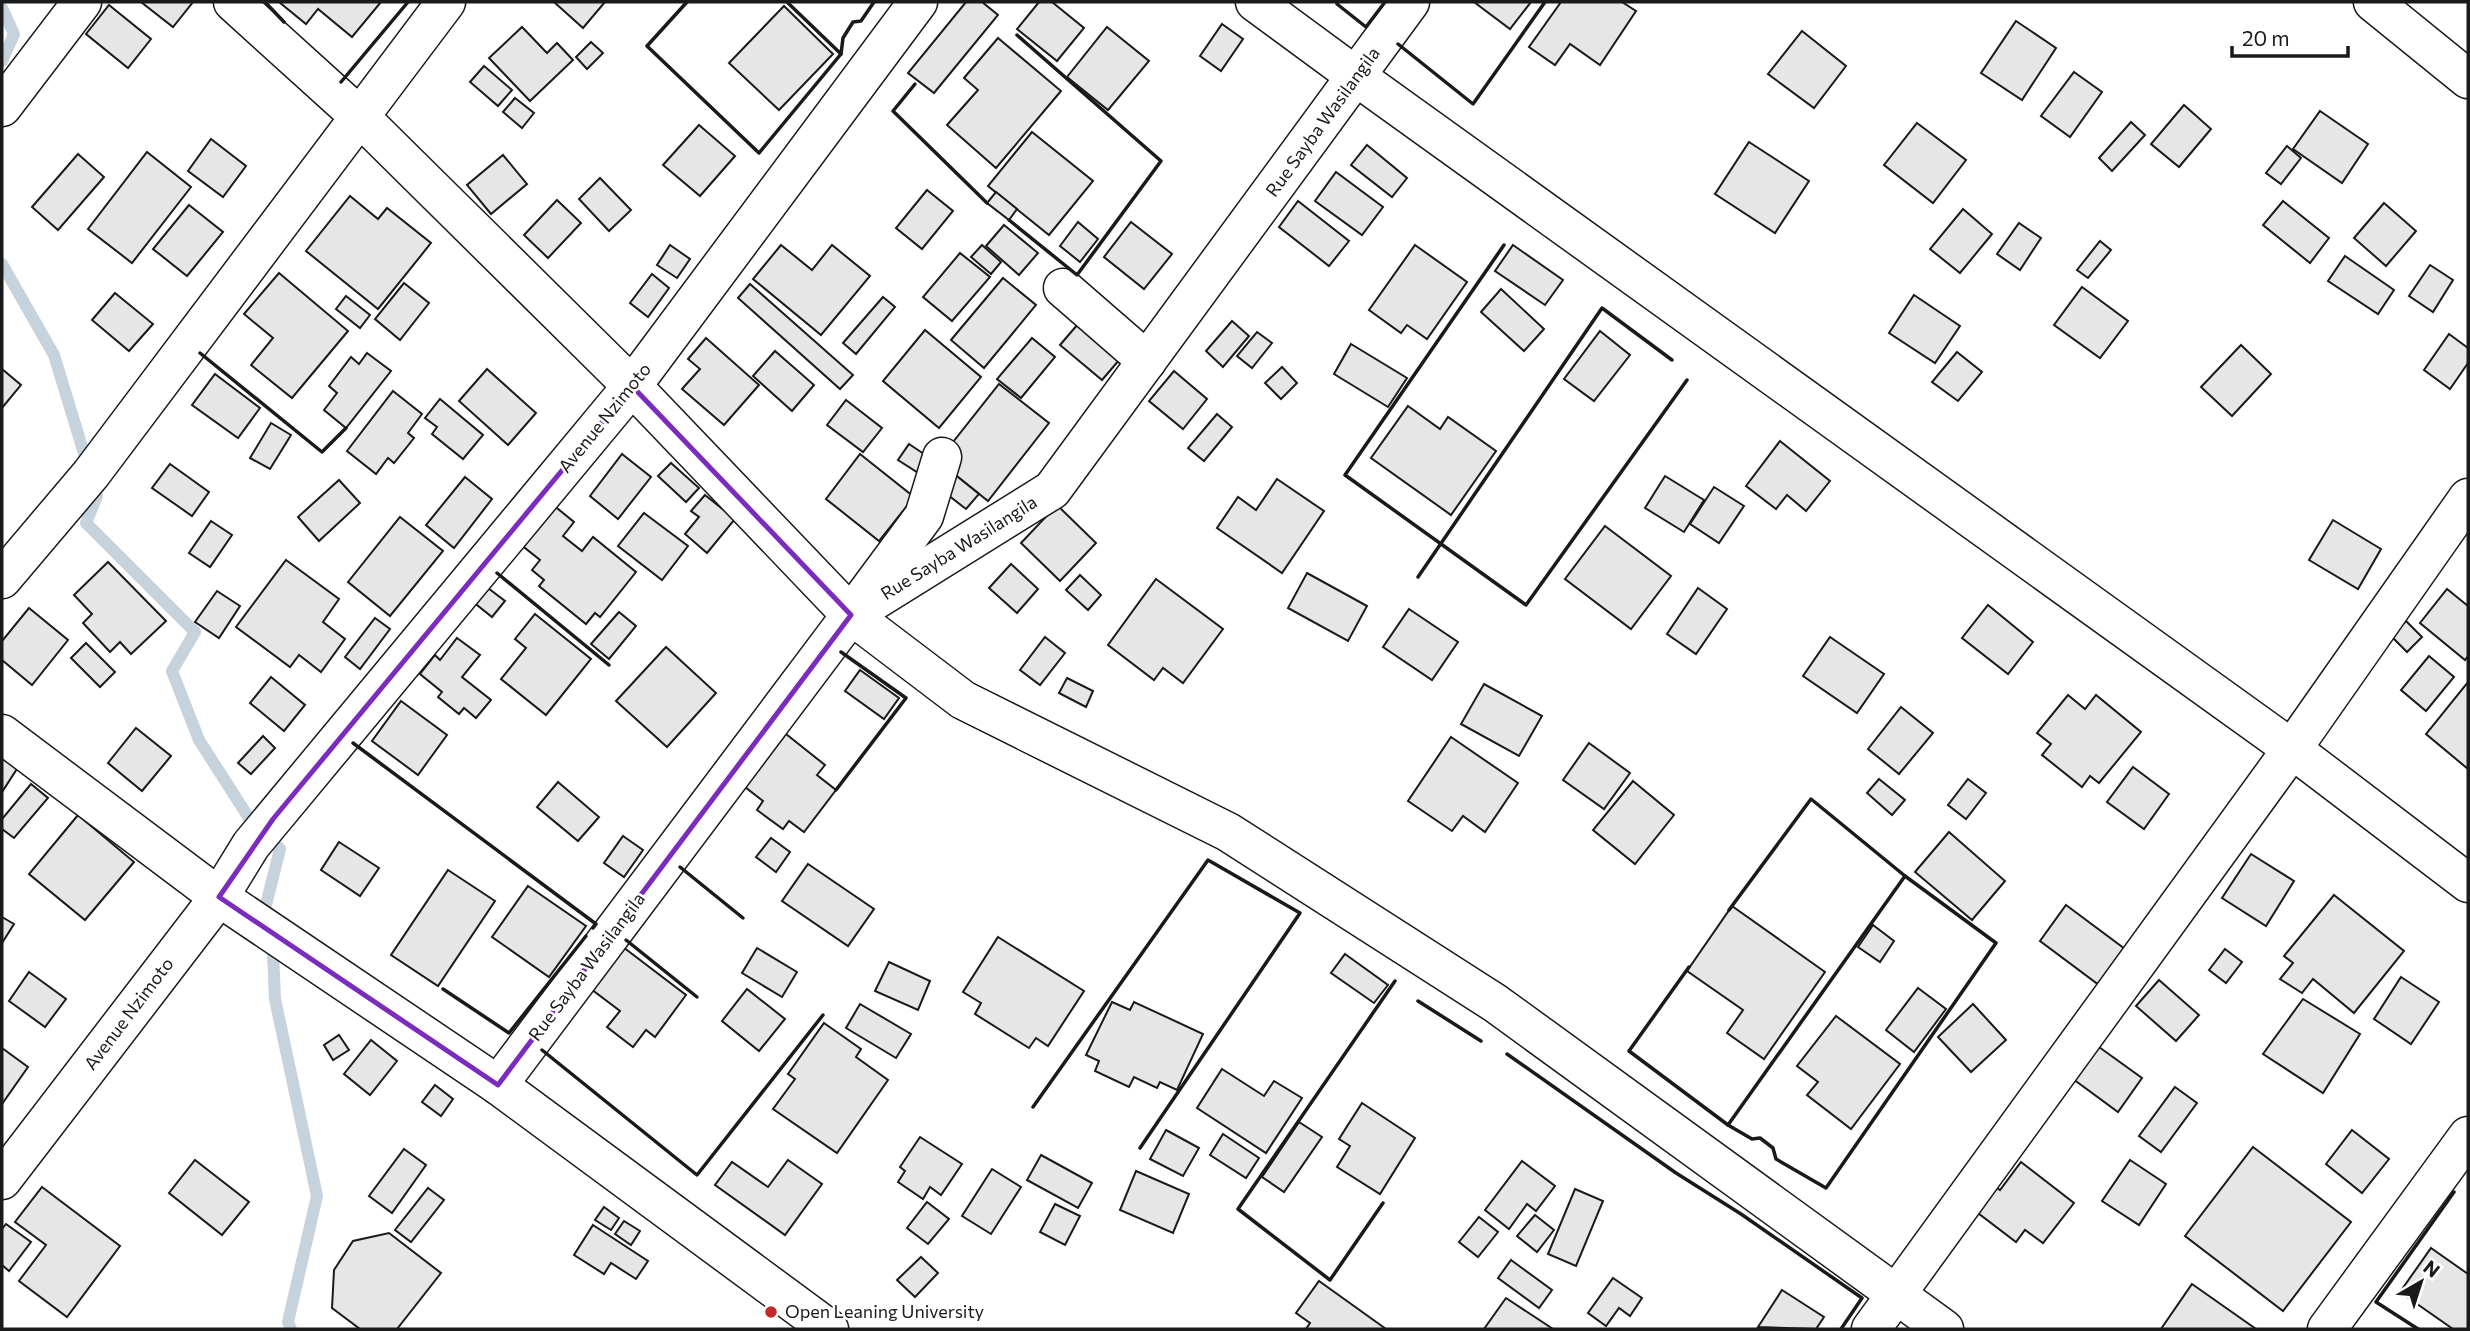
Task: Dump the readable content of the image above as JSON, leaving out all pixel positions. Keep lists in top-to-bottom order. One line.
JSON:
{"streets":{"street":["Rue Sayba Wasilangila","Avenue Nzimoto"]},"places":["Open Leaning University"],"scale_bar":"20 m","north":"top right"}
